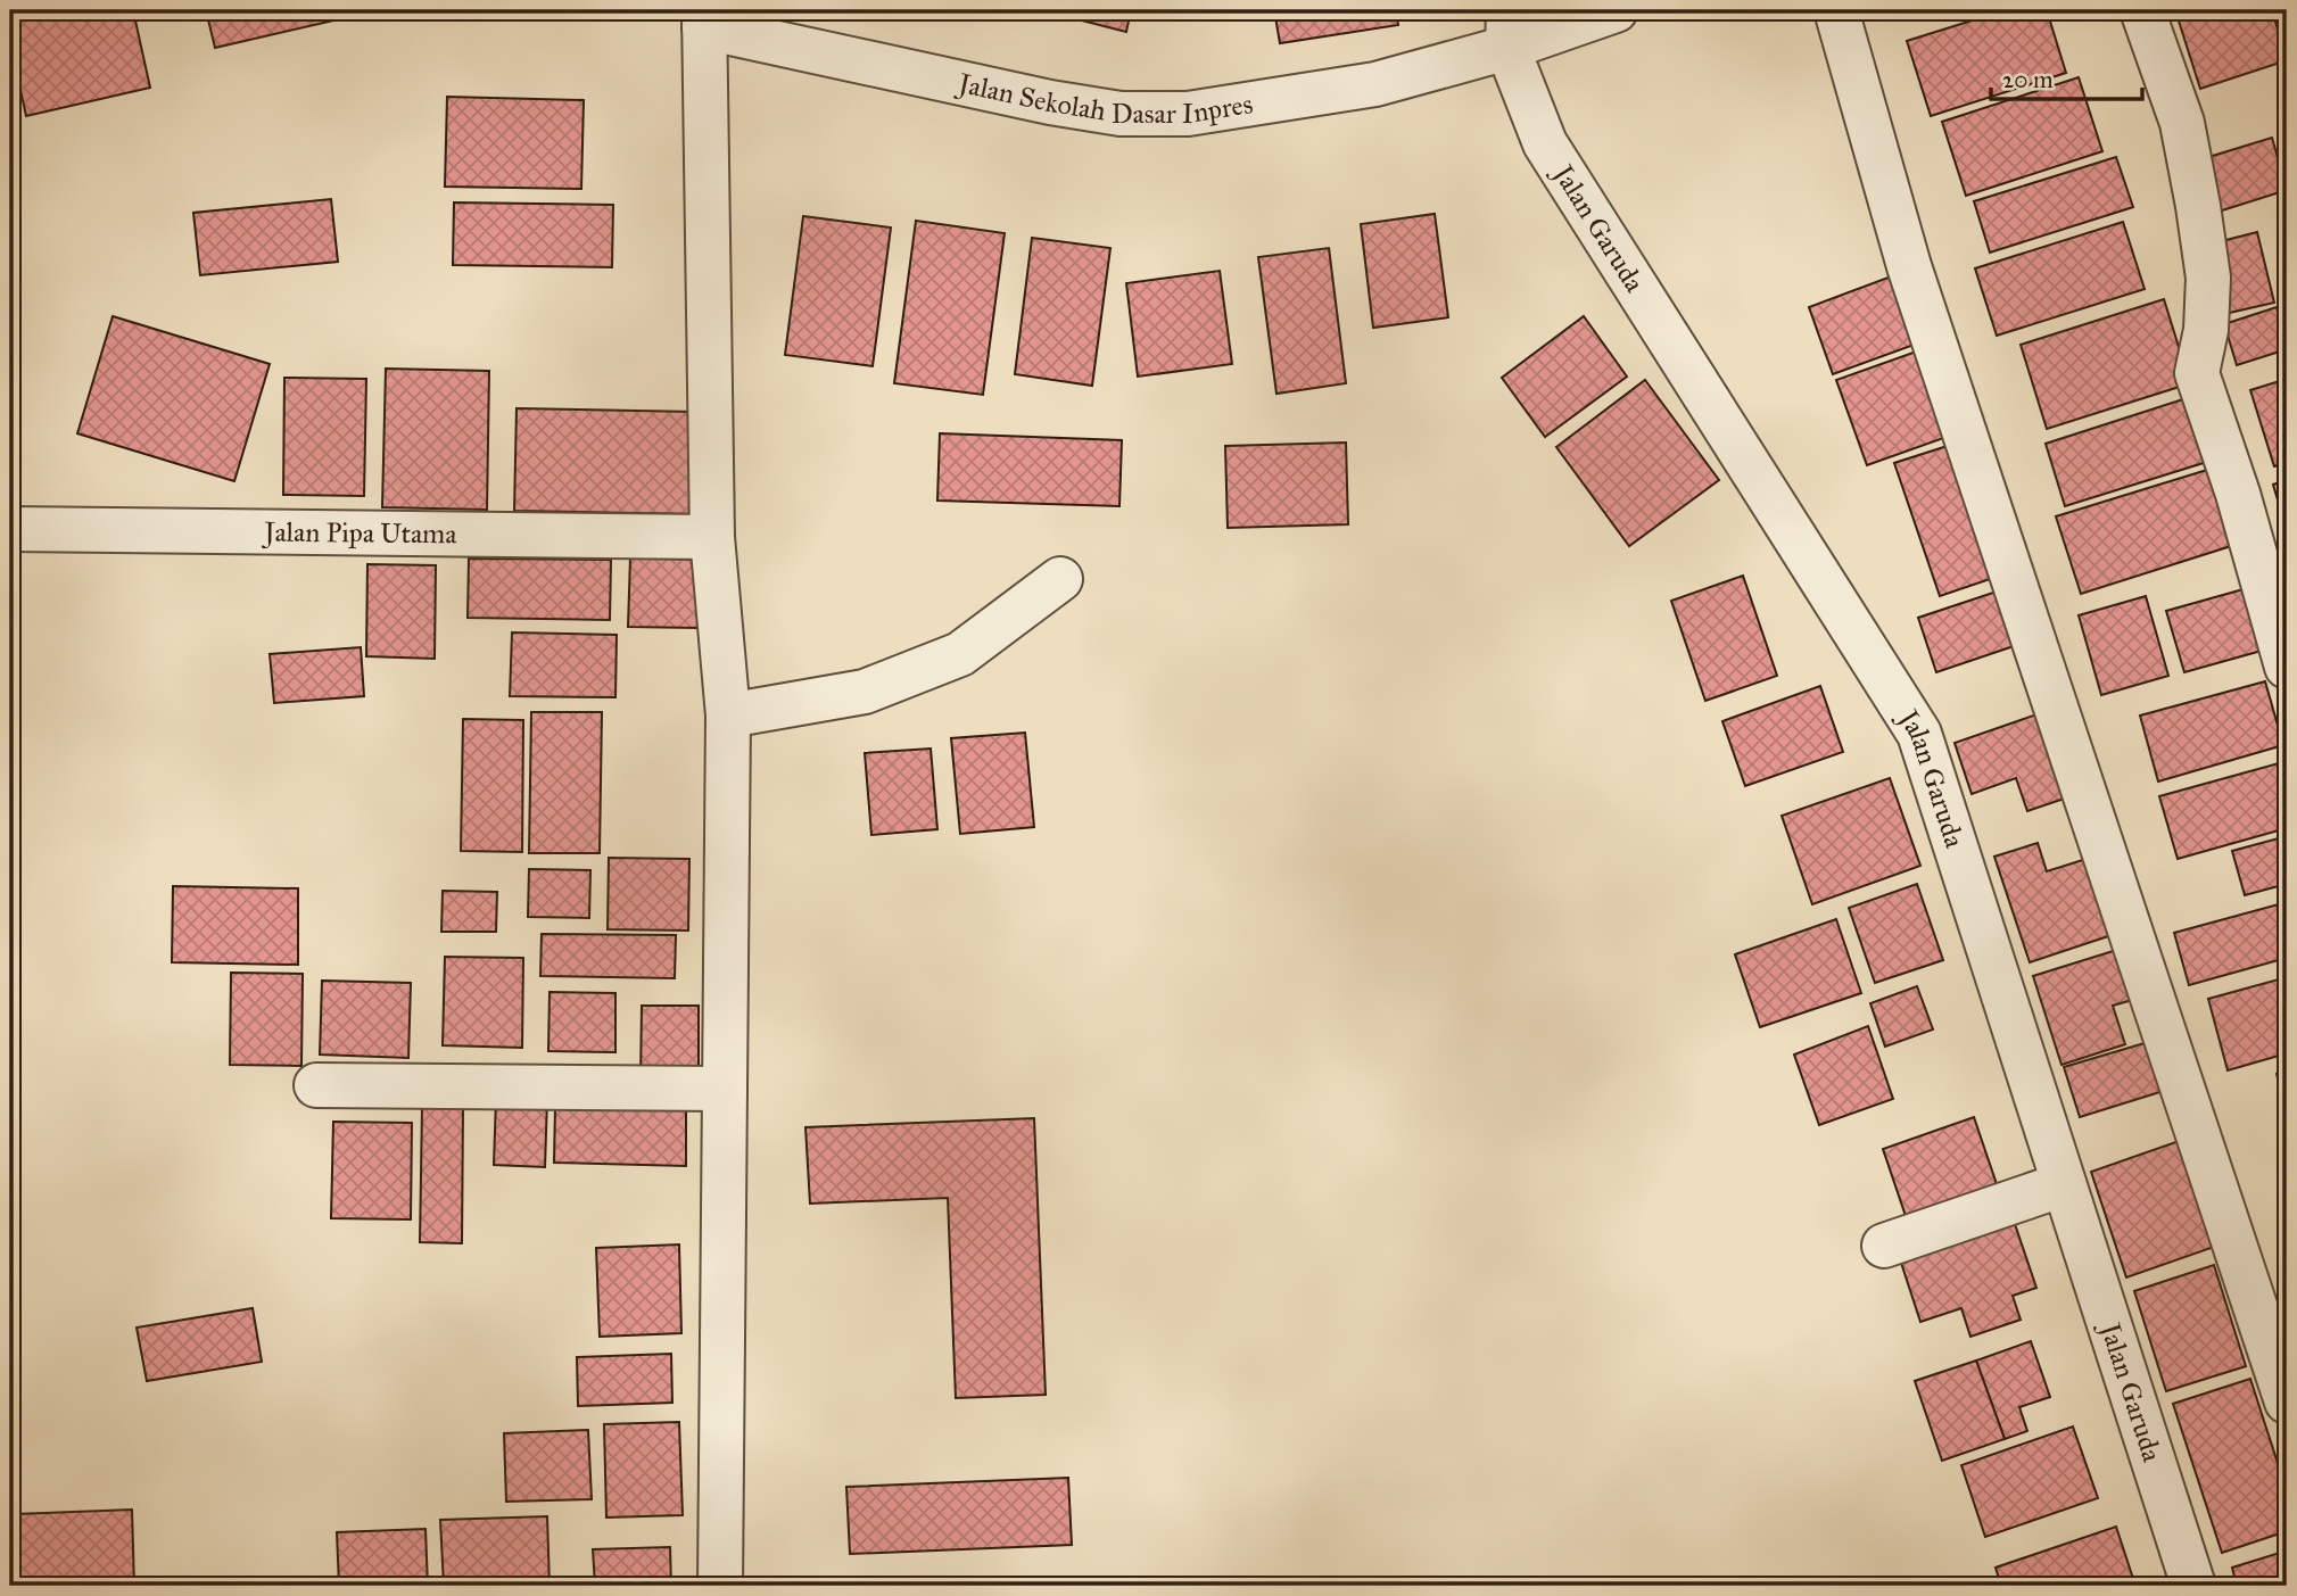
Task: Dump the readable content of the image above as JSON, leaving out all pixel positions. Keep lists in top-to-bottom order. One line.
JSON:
{"streets":{"street":["Jalan Sekolah Dasar Inpres","Jalan Garuda","Jalan Pipa Utama"]},"crossings":[["Jalan Sekolah Dasar Inpres","Jalan Garuda"]],"scale_bar":"20 m"}
